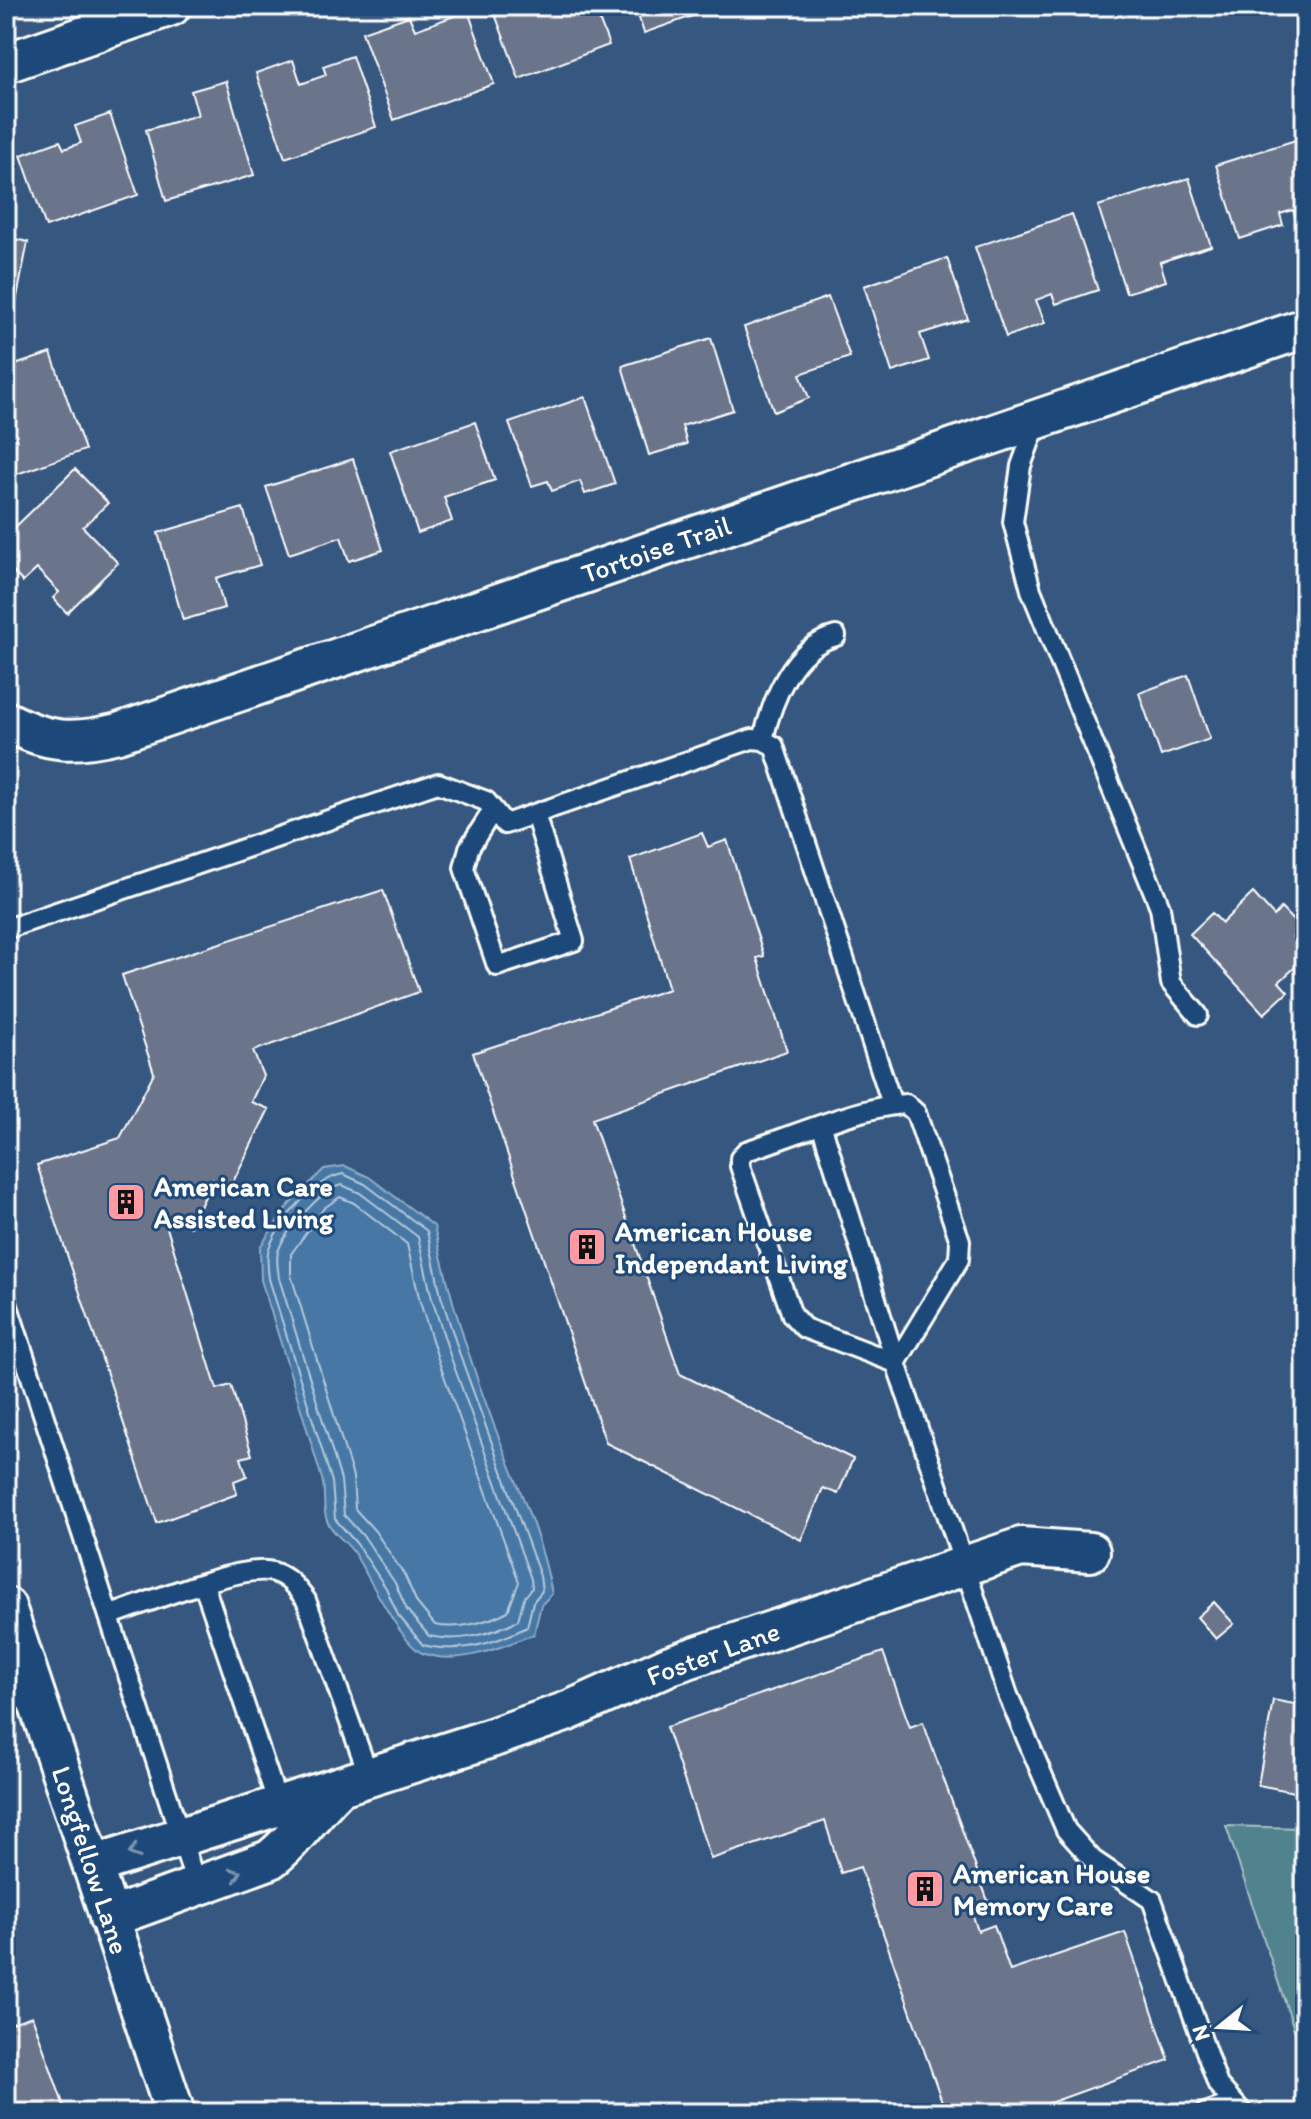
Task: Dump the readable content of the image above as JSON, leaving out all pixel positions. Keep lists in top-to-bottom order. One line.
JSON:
{"streets":{"street":["Tortoise Trail","Foster Lane","Longfellow Lane"]},"crossings":[["Foster Lane","Longfellow Lane"]],"places":{"building":["American Care Assisted Living","American House Independant Living","American House Memory Care"]},"north":"left"}
